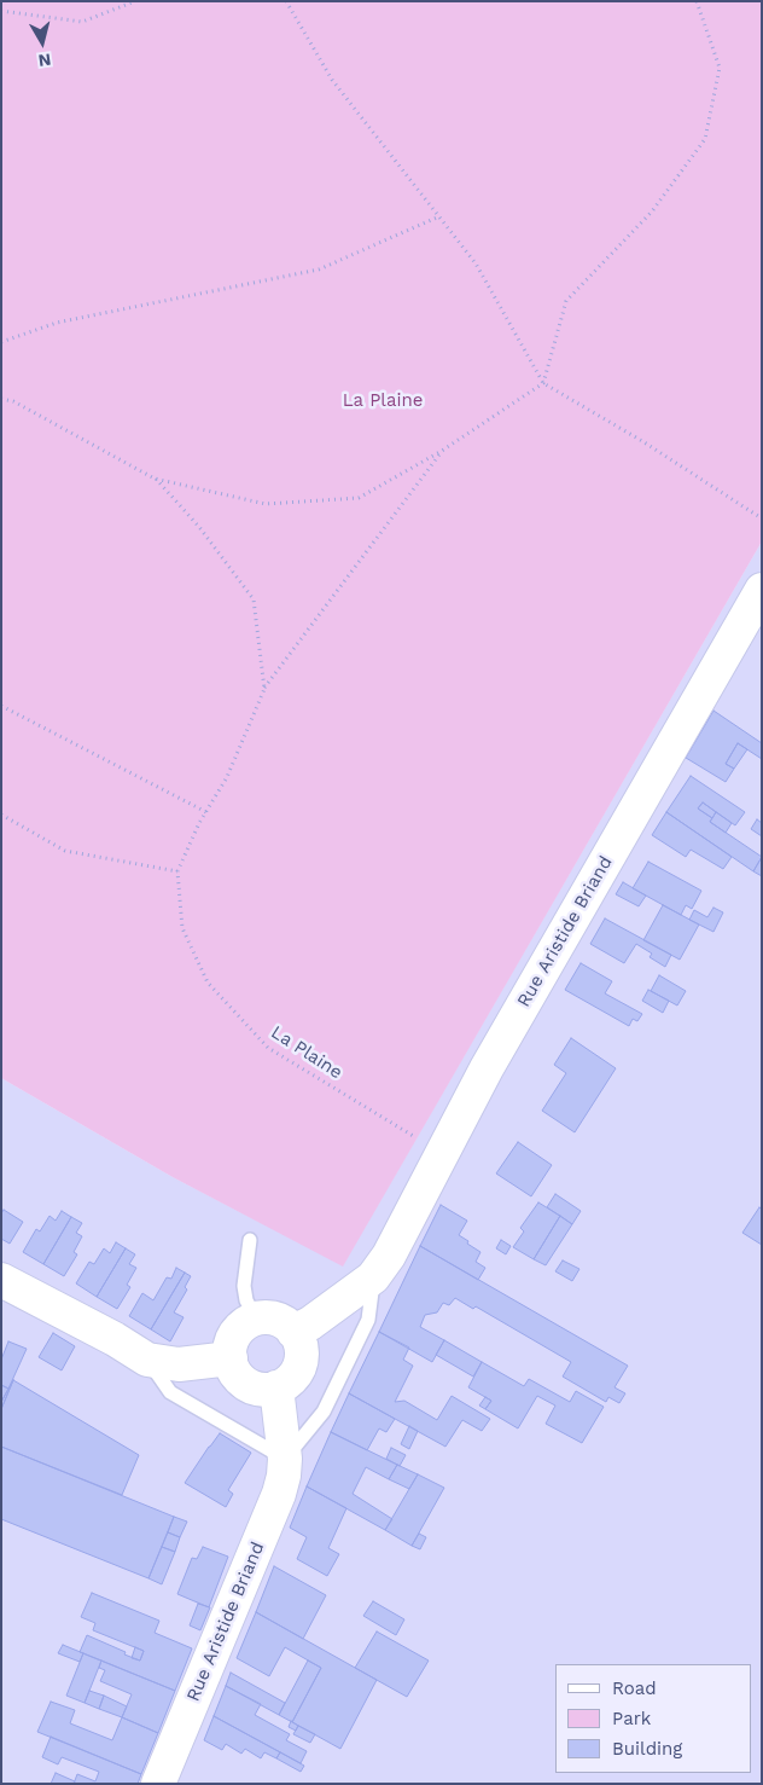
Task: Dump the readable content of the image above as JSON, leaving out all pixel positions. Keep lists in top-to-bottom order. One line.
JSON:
{"streets":{"street":["Rue Aristide Briand"],"path":["La Plaine"]},"crossings":[["Rue Aristide Briand","La Plaine"]],"parks":["La Plaine"],"legend":["Road","Park","Building"],"north":"bottom"}
